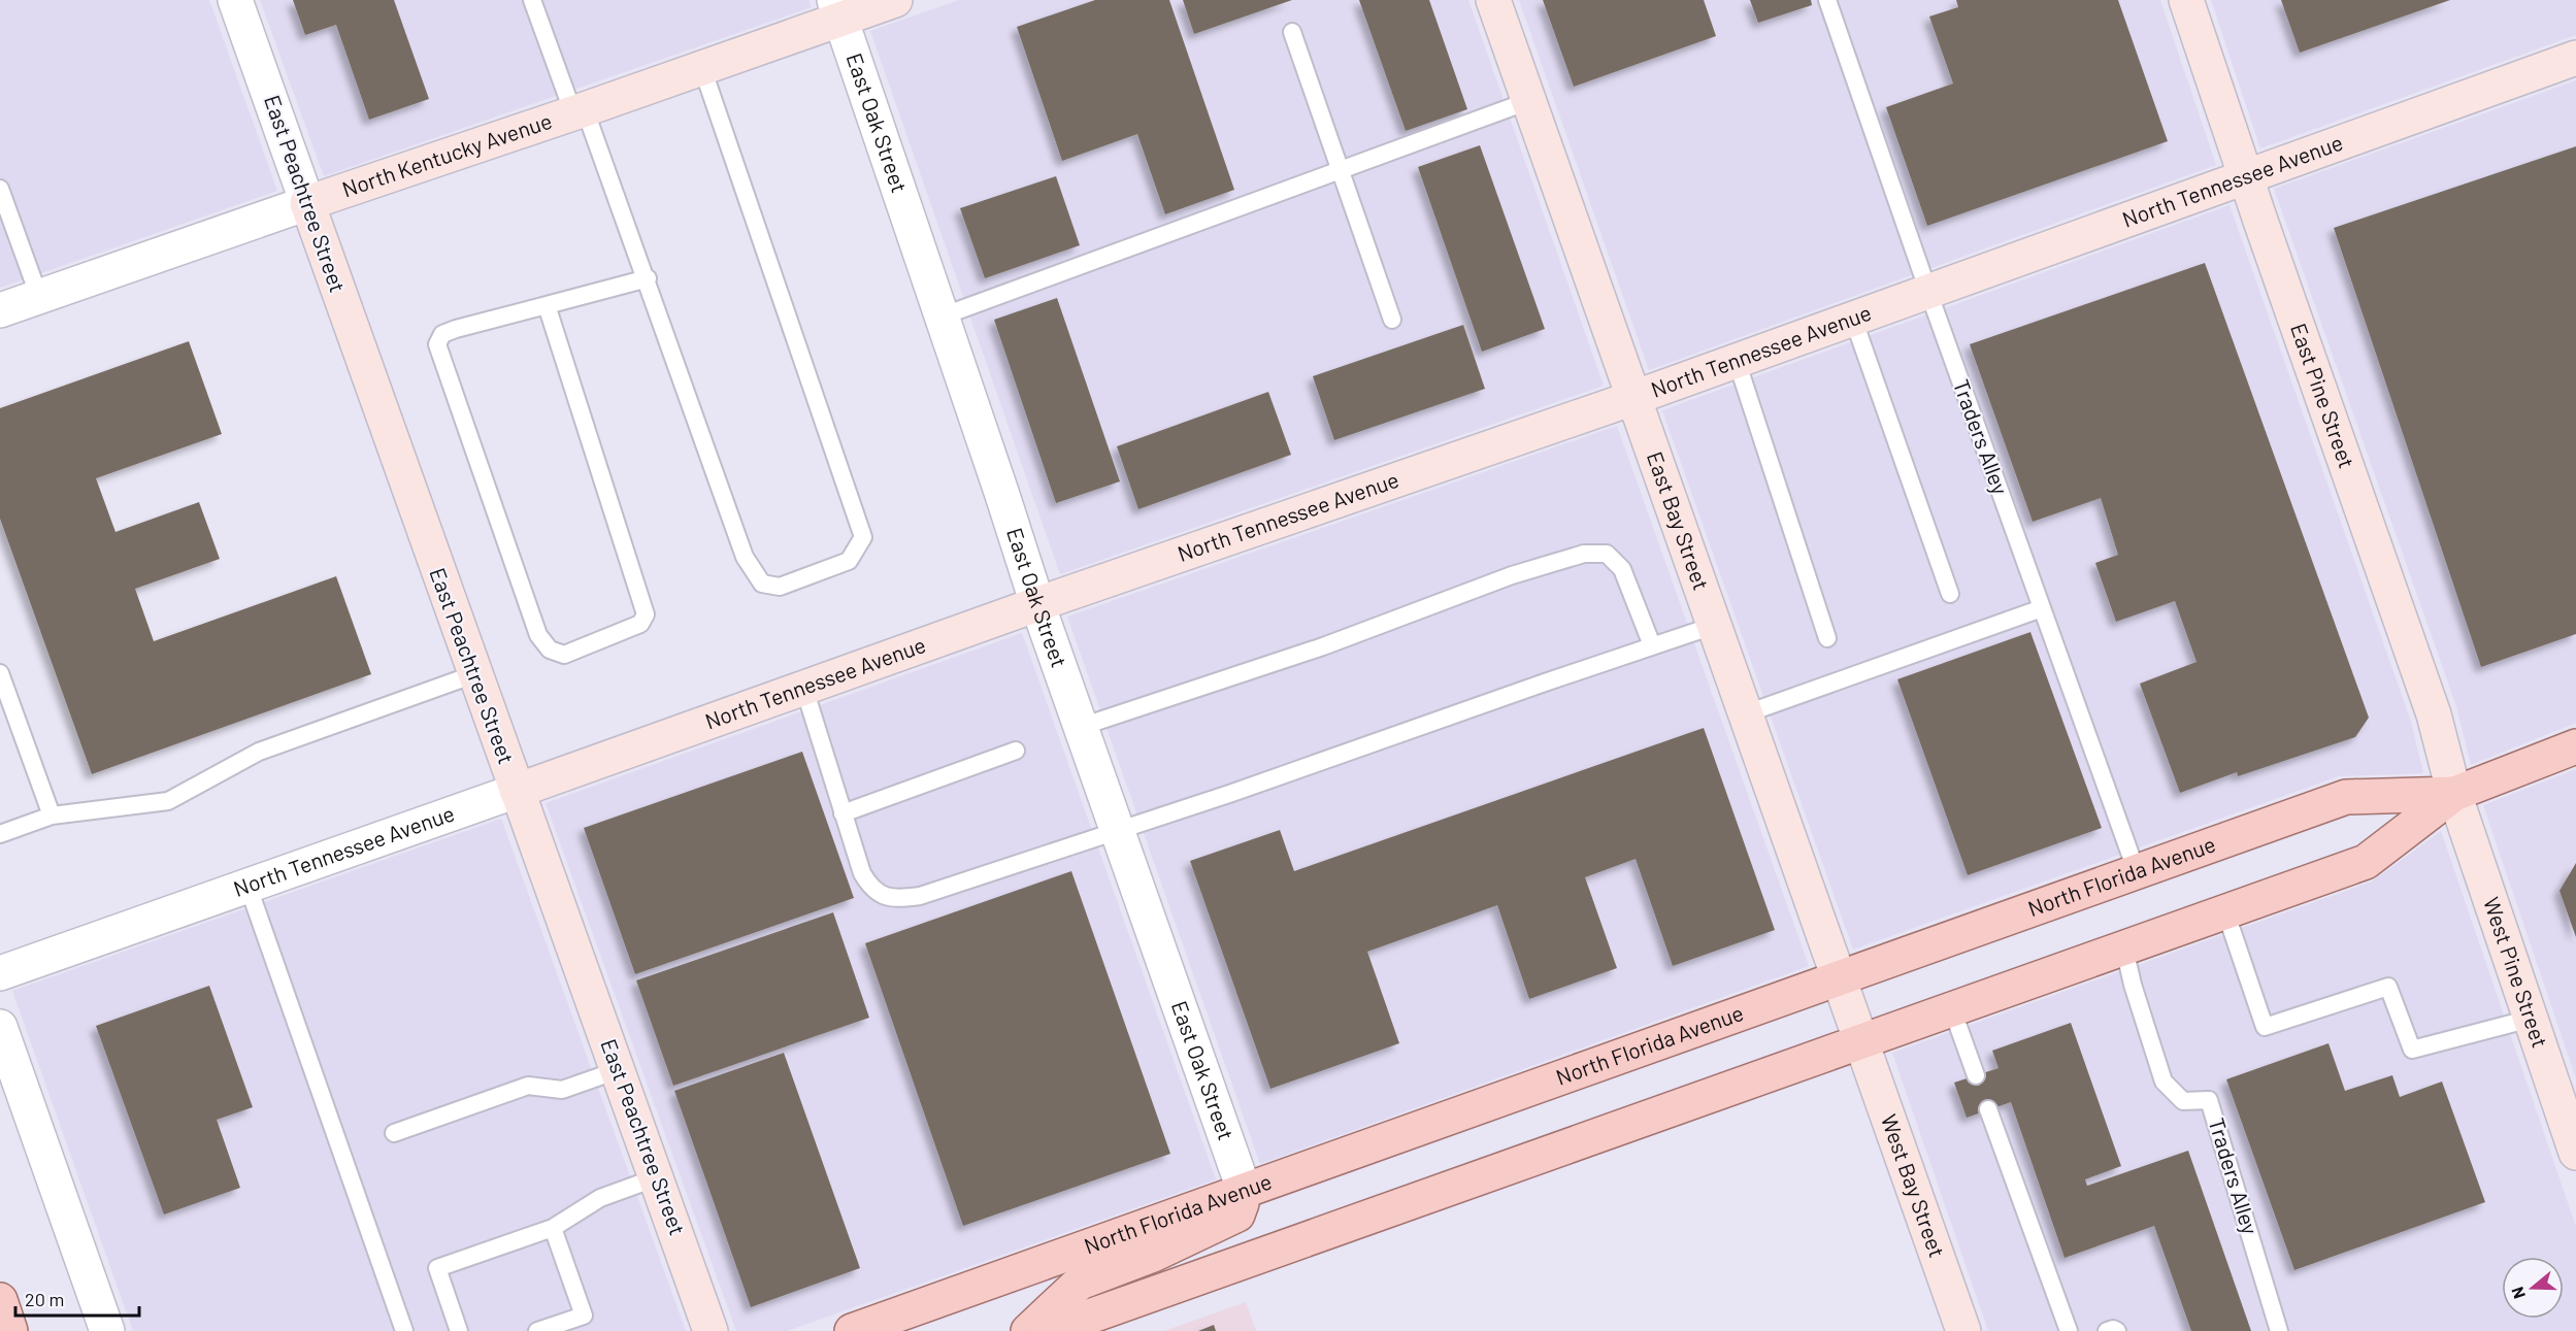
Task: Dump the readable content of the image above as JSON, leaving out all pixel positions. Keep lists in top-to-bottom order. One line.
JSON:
{"streets":{"main road":["North Florida Avenue"],"street":["East Oak Street","North Kentucky Avenue","North Tennessee Avenue","East Peachtree Street","East Pine Street","East Bay Street","West Pine Street","West Bay Street"],"lane":["Traders Alley"]},"crossings":[["East Oak Street","North Kentucky Avenue"],["East Oak Street","North Tennessee Avenue"],["East Oak Street","North Florida Avenue"],["North Kentucky Avenue","East Peachtree Street"],["North Tennessee Avenue","East Peachtree Street"],["North Tennessee Avenue","East Pine Street"],["North Tennessee Avenue","Traders Alley"],["North Tennessee Avenue","East Bay Street"],["East Pine Street","North Florida Avenue"],["East Pine Street","West Pine Street"],["Traders Alley","North Florida Avenue"],["East Bay Street","North Florida Avenue"],["East Bay Street","West Bay Street"],["North Florida Avenue","West Pine Street"],["North Florida Avenue","West Bay Street"]],"scale_bar":"20 m","north":"left"}
